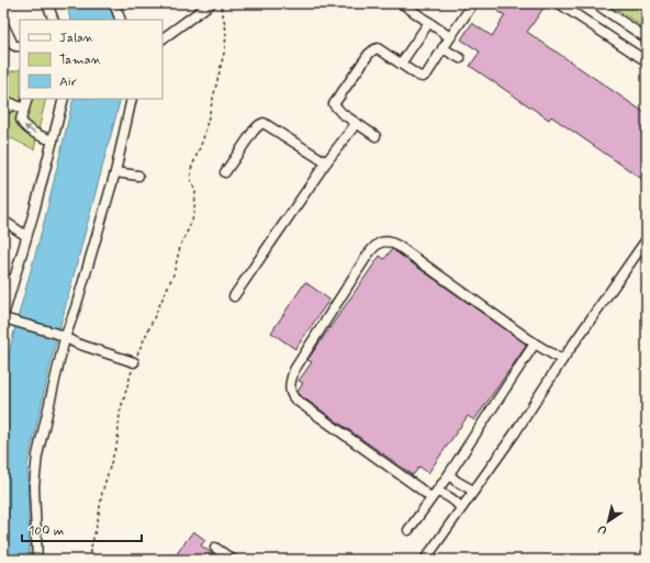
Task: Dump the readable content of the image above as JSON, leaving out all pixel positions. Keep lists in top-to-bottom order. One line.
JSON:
{"legend":["Jalan","Taman","Air"],"scale_bar":"100 m","north":"bottom left"}
